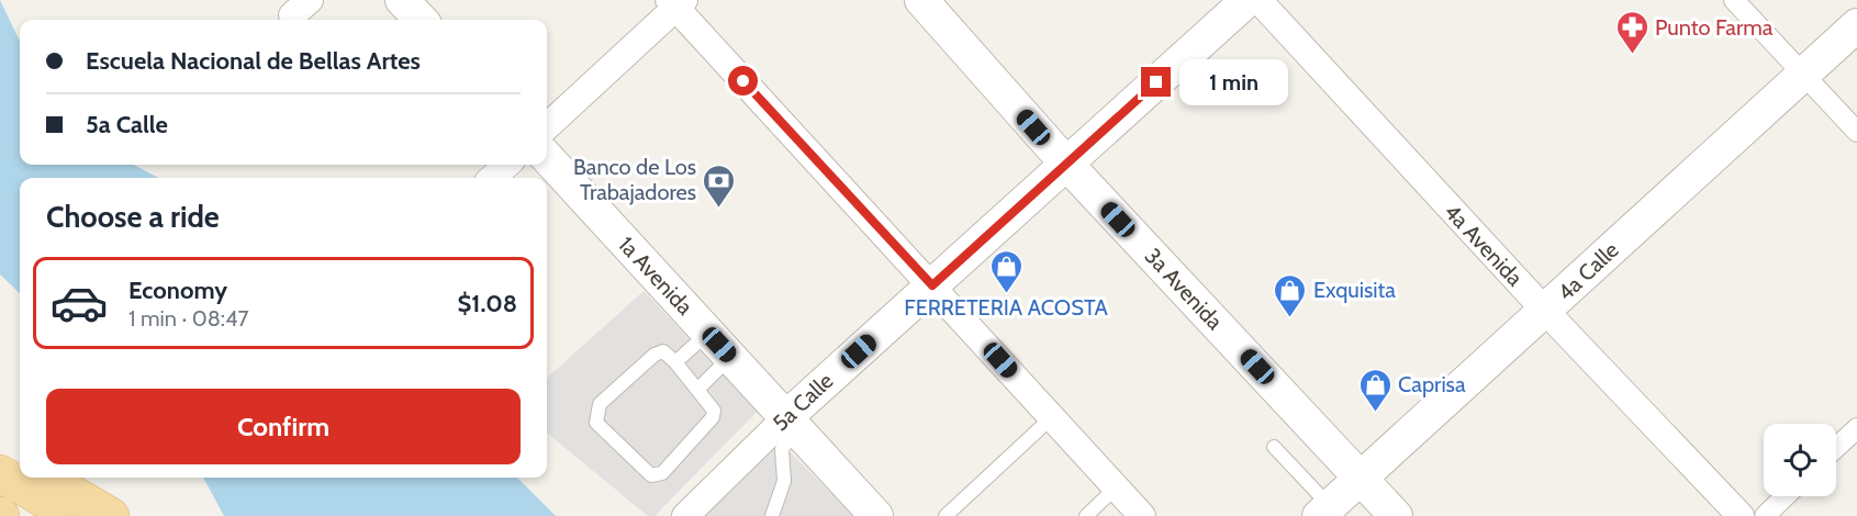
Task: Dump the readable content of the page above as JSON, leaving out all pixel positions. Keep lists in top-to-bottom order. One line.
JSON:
{"streets":{"street":["4a Avenida","4a Calle","1a Avenida","3a Avenida","5a Calle"]},"crossings":[["4a Avenida","4a Calle"],["4a Calle","3a Avenida"],["1a Avenida","5a Calle"],["3a Avenida","5a Calle"]],"places":{"pharmacy":["Punto Farma"],"bank":["Banco de Los Trabajadores"],"shop":["FERRETERIA ACOSTA","Exquisita","Caprisa"]},"page":{"banner":["Escuela Nacional de Bellas Artes","5a Calle"],"bubble":"1 min","heading":"Choose a ride","list":[{"name":"Economy","note":"1 min · 08:47","value":"$1.08"}],"buttons":"Confirm"}}
